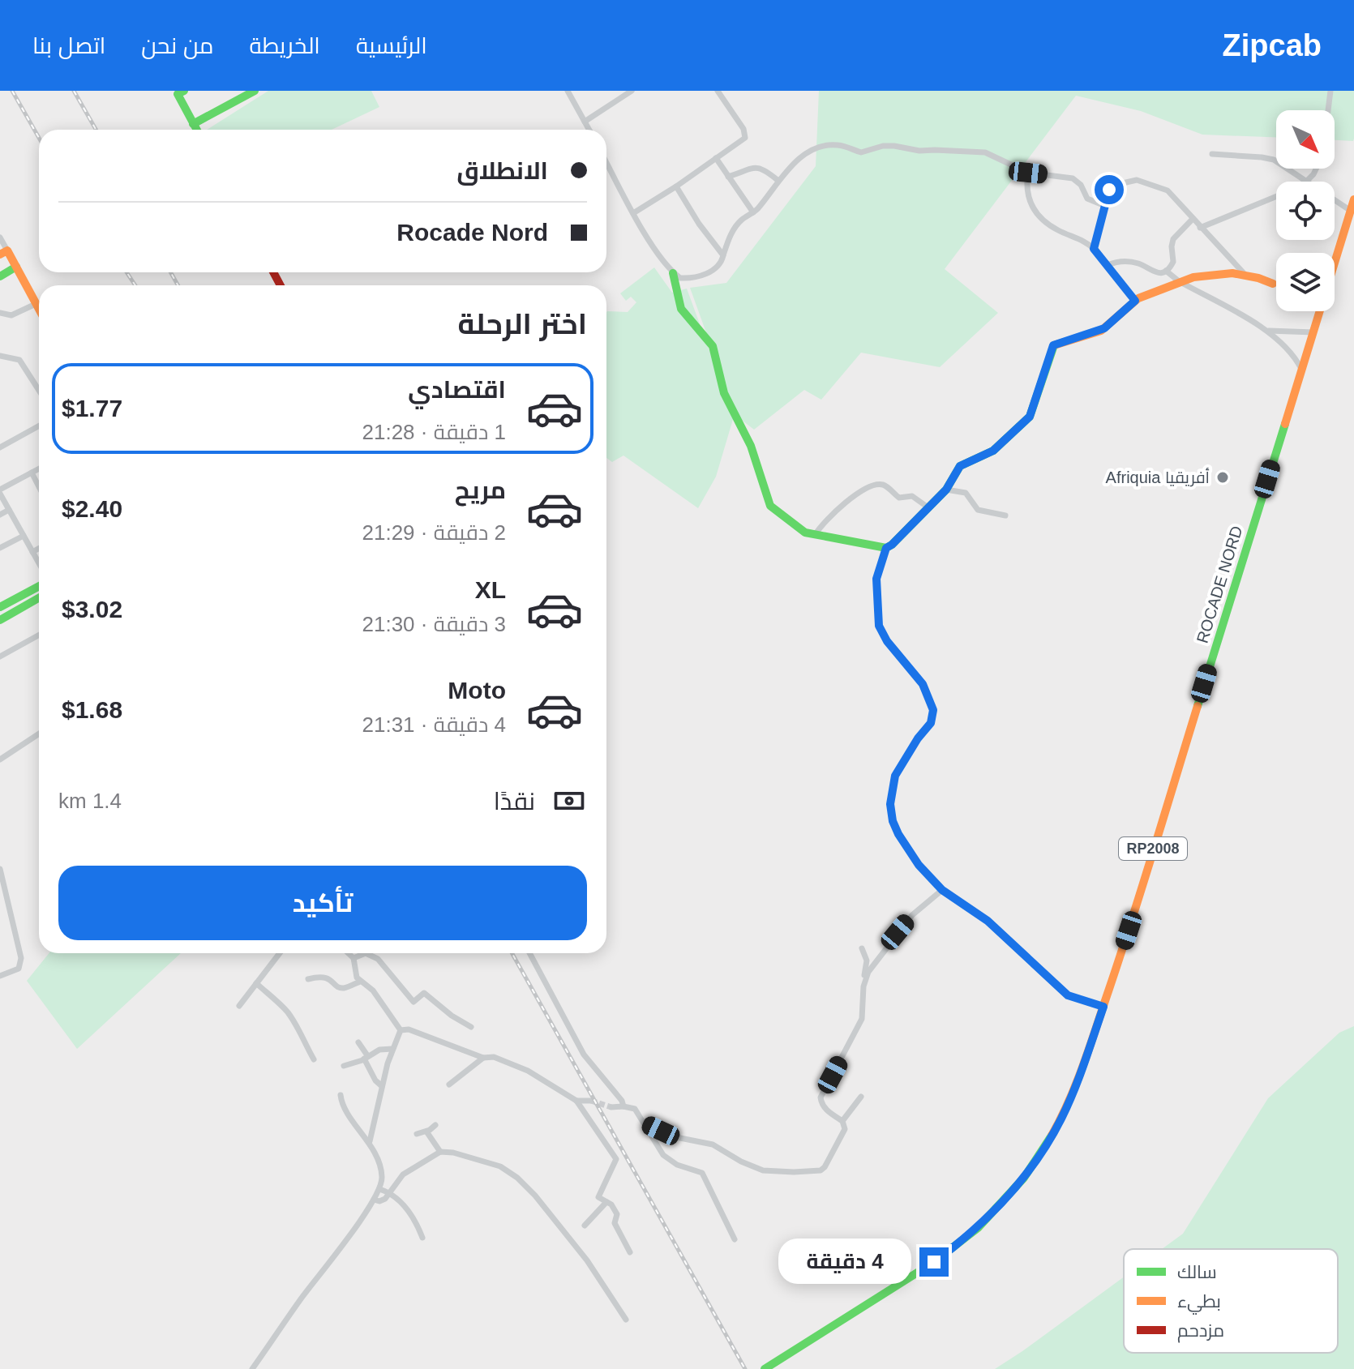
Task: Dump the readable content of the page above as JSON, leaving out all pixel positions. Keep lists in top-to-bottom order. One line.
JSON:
{"streets":{"main road":["ROCADE NORD","RP2008"]},"places":["Afriquia أفريقيا"],"legend":["سالك","بطيء","مزدحم"],"north":"bottom right","page":{"header":"Zipcab","nav":["الرئيسية","الخريطة","من نحن","اتصل بنا"],"banner":["الانطلاق","Rocade Nord"],"heading":"اختر الرحلة","list":[{"name":"اقتصادي","note":"1 دقيقة · 21:28","value":"$1.77"},{"name":"مريح","note":"2 دقيقة · 21:29","value":"$2.40"},{"name":"XL","note":"3 دقيقة · 21:30","value":"$3.02"},{"name":"Moto","note":"4 دقيقة · 21:31","value":"$1.68"}],"pay":["نقدًا","1.4 km"],"buttons":"تأكيد","bubble":"4 دقيقة"}}
